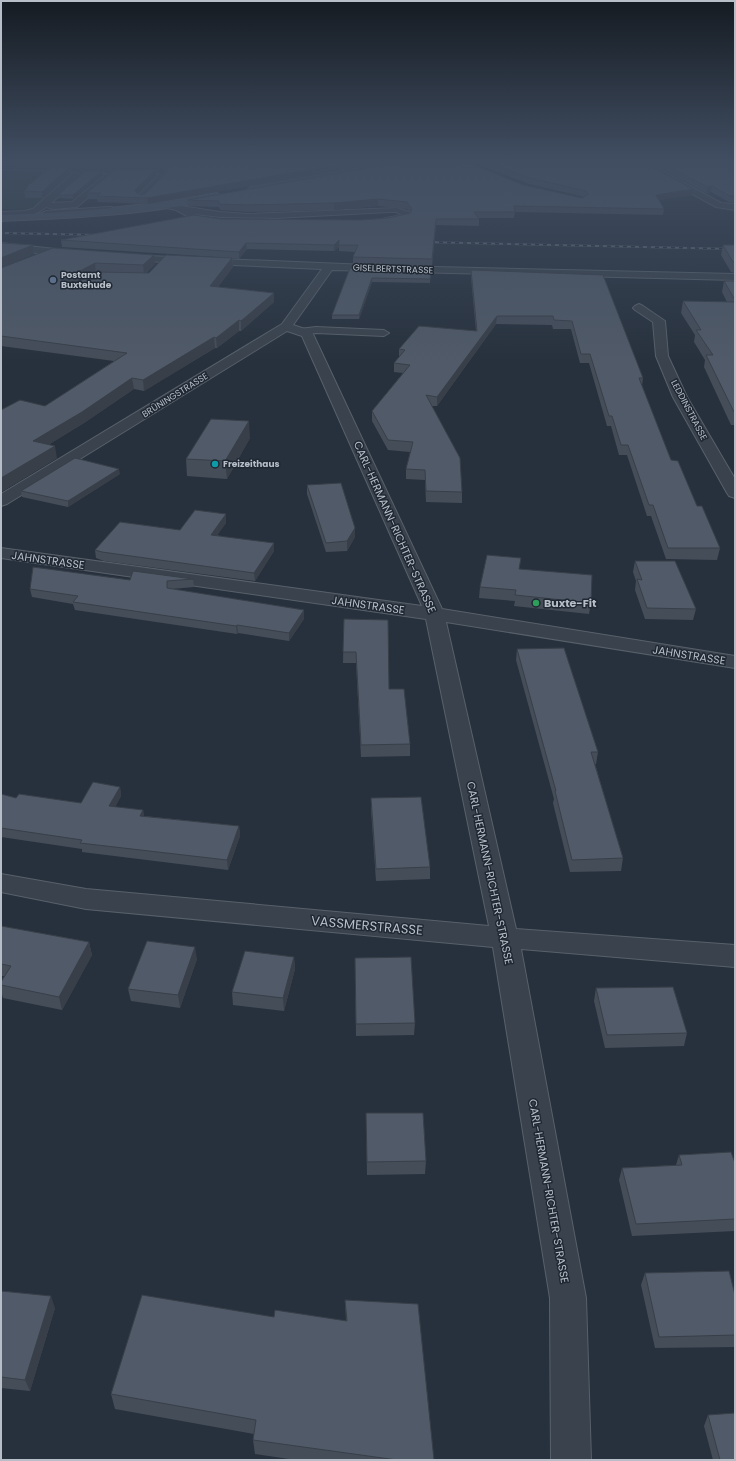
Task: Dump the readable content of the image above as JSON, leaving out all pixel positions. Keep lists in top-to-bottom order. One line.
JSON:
{"streets":{"street":["GISELBERTSTRASSE","BRÜNINGSTRASSE","LEDDINSTRASSE","CARL-HERMANN-RICHTER-STRASSE","JAHNSTRASSE","VASSMERSTRASSE"]},"crossings":[["GISELBERTSTRASSE","BRÜNINGSTRASSE"],["BRÜNINGSTRASSE","CARL-HERMANN-RICHTER-STRASSE"],["CARL-HERMANN-RICHTER-STRASSE","JAHNSTRASSE"],["CARL-HERMANN-RICHTER-STRASSE","VASSMERSTRASSE"]],"places":["Postamt Buxtehude","Freizeithaus","Buxte-Fit"]}
